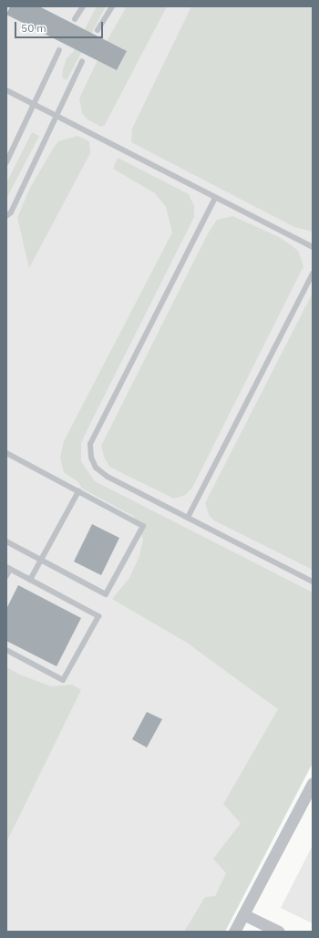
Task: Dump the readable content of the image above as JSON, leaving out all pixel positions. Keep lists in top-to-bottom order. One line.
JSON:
{"scale_bar":"50 m"}
